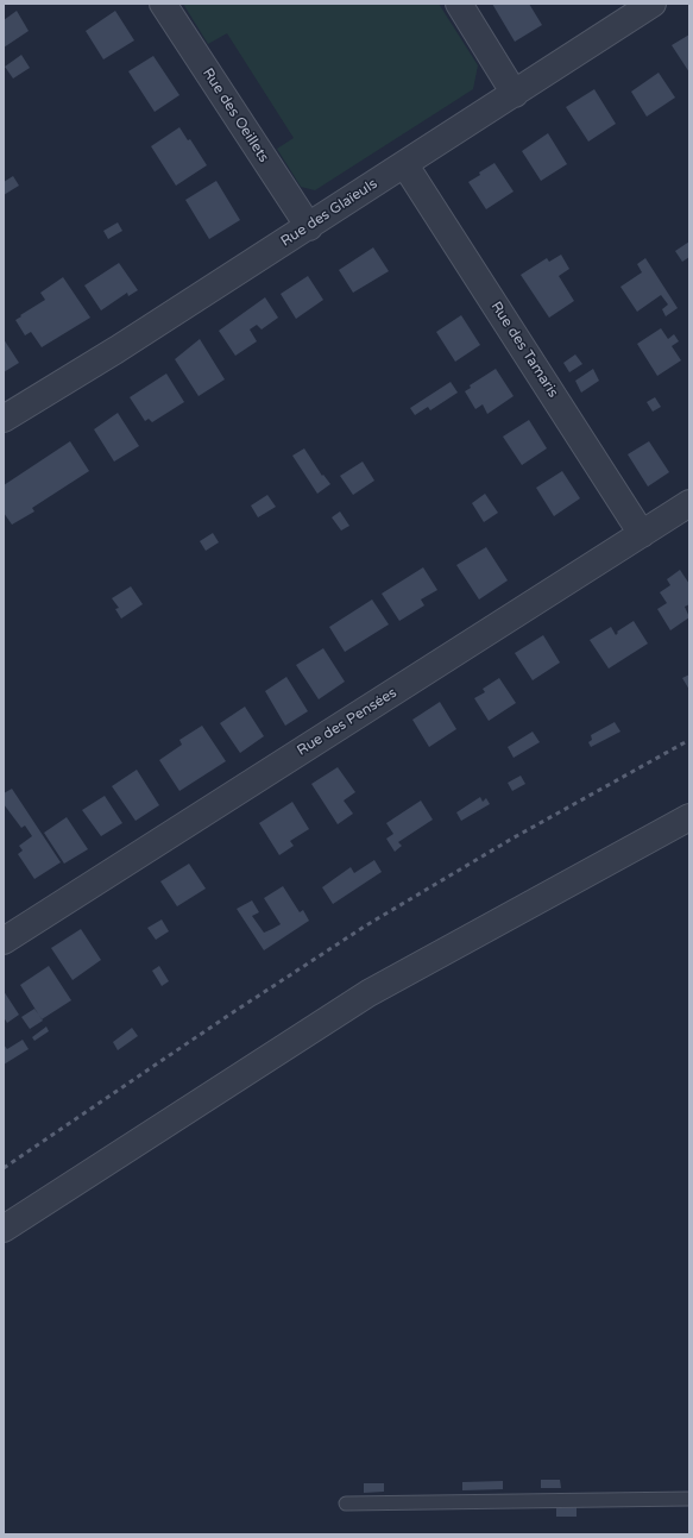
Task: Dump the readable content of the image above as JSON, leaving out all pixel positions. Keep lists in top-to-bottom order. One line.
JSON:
{"streets":{"street":["Rue des Oeillets","Rue des Glaïeuls","Rue des Tamaris","Rue des Pensées"]},"crossings":[["Rue des Oeillets","Rue des Glaïeuls"],["Rue des Glaïeuls","Rue des Tamaris"],["Rue des Tamaris","Rue des Pensées"]]}
